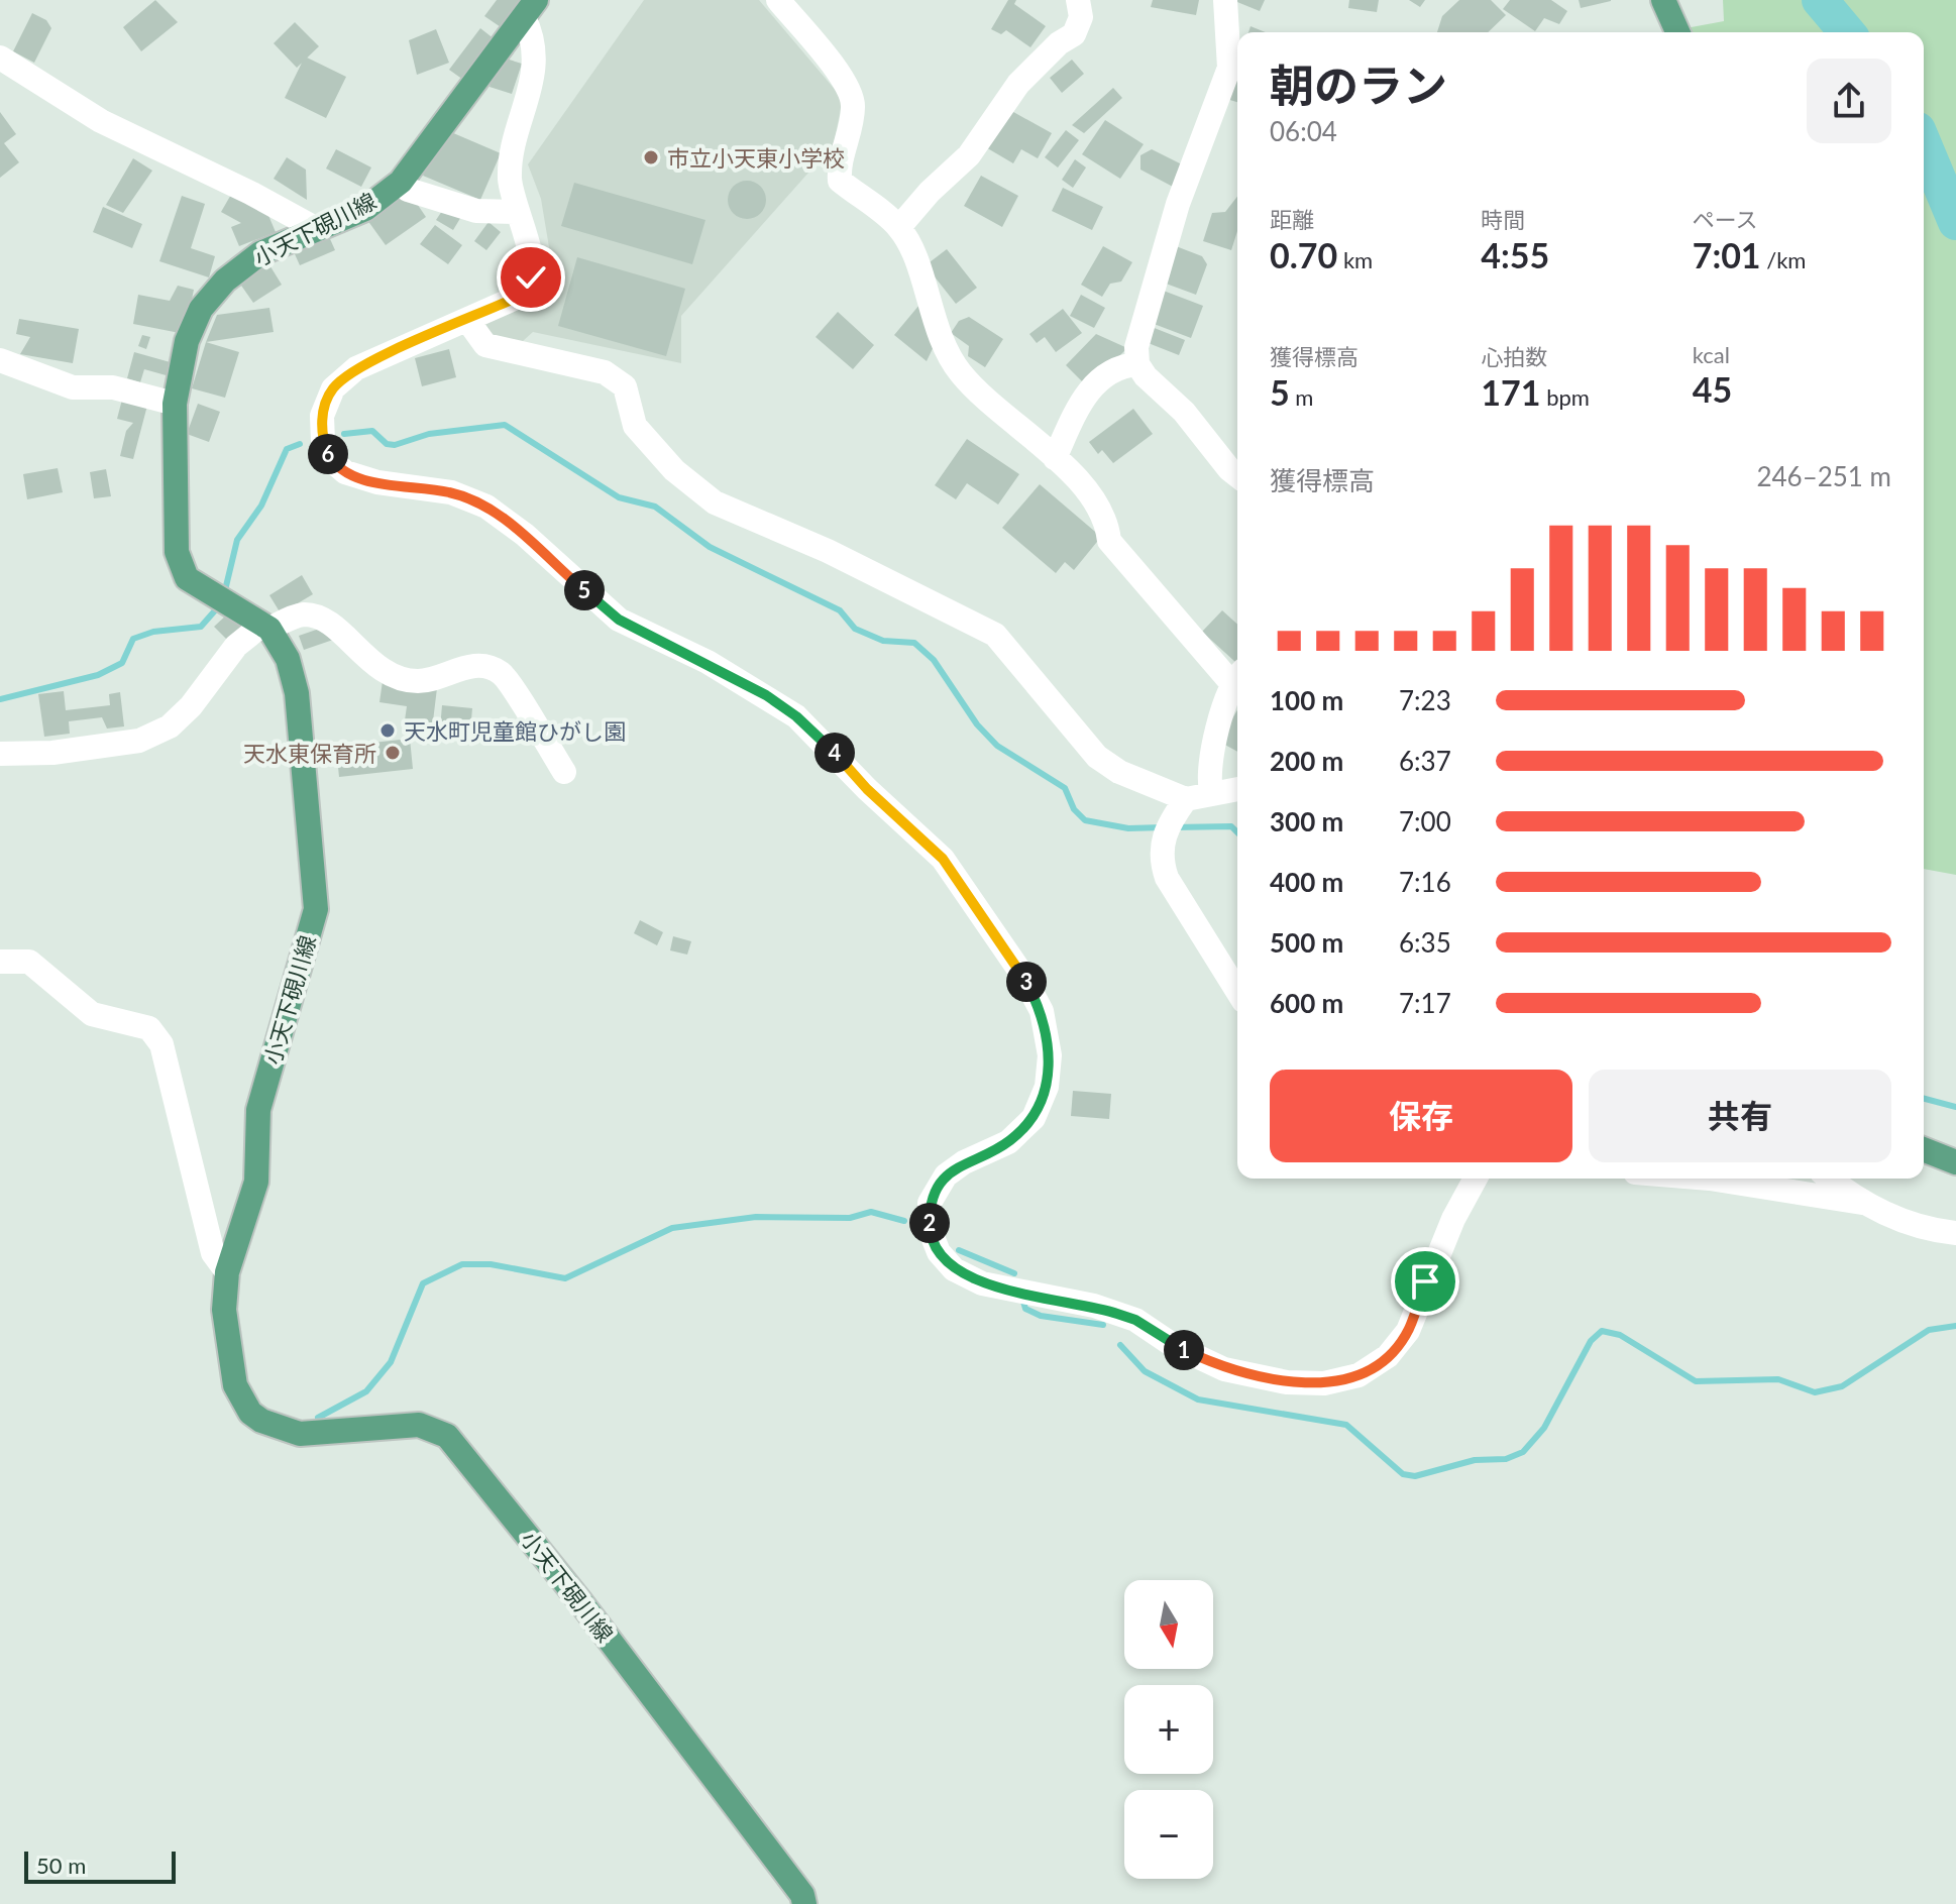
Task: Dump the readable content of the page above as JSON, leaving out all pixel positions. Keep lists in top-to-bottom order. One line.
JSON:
{"streets":{"main road":["小天下硯川線"]},"places":["市立小天東小学校","天水町児童館ひがし園","天水東保育所"],"scale_bar":"50 m","north":"bottom","page":{"heading":["朝のラン","06:04"],"stats":[["距離","0.70 km"],["時間","4:55"],["ペース","7:01 /km"],["獲得標高","5 m"],["心拍数","171 bpm"],["kcal","45"]],"pins":["6","5","4","3","2","1"],"chart":["獲得標高","246–251 m"],"list":[{"name":"100 m","note":"7:23"},{"name":"200 m","note":"6:37"},{"name":"300 m","note":"7:00"},{"name":"400 m","note":"7:16"},{"name":"500 m","note":"6:35"},{"name":"600 m","note":"7:17"}],"buttons":["保存","共有"],"map_buttons":["+","−"],"scale":"50 m"}}
